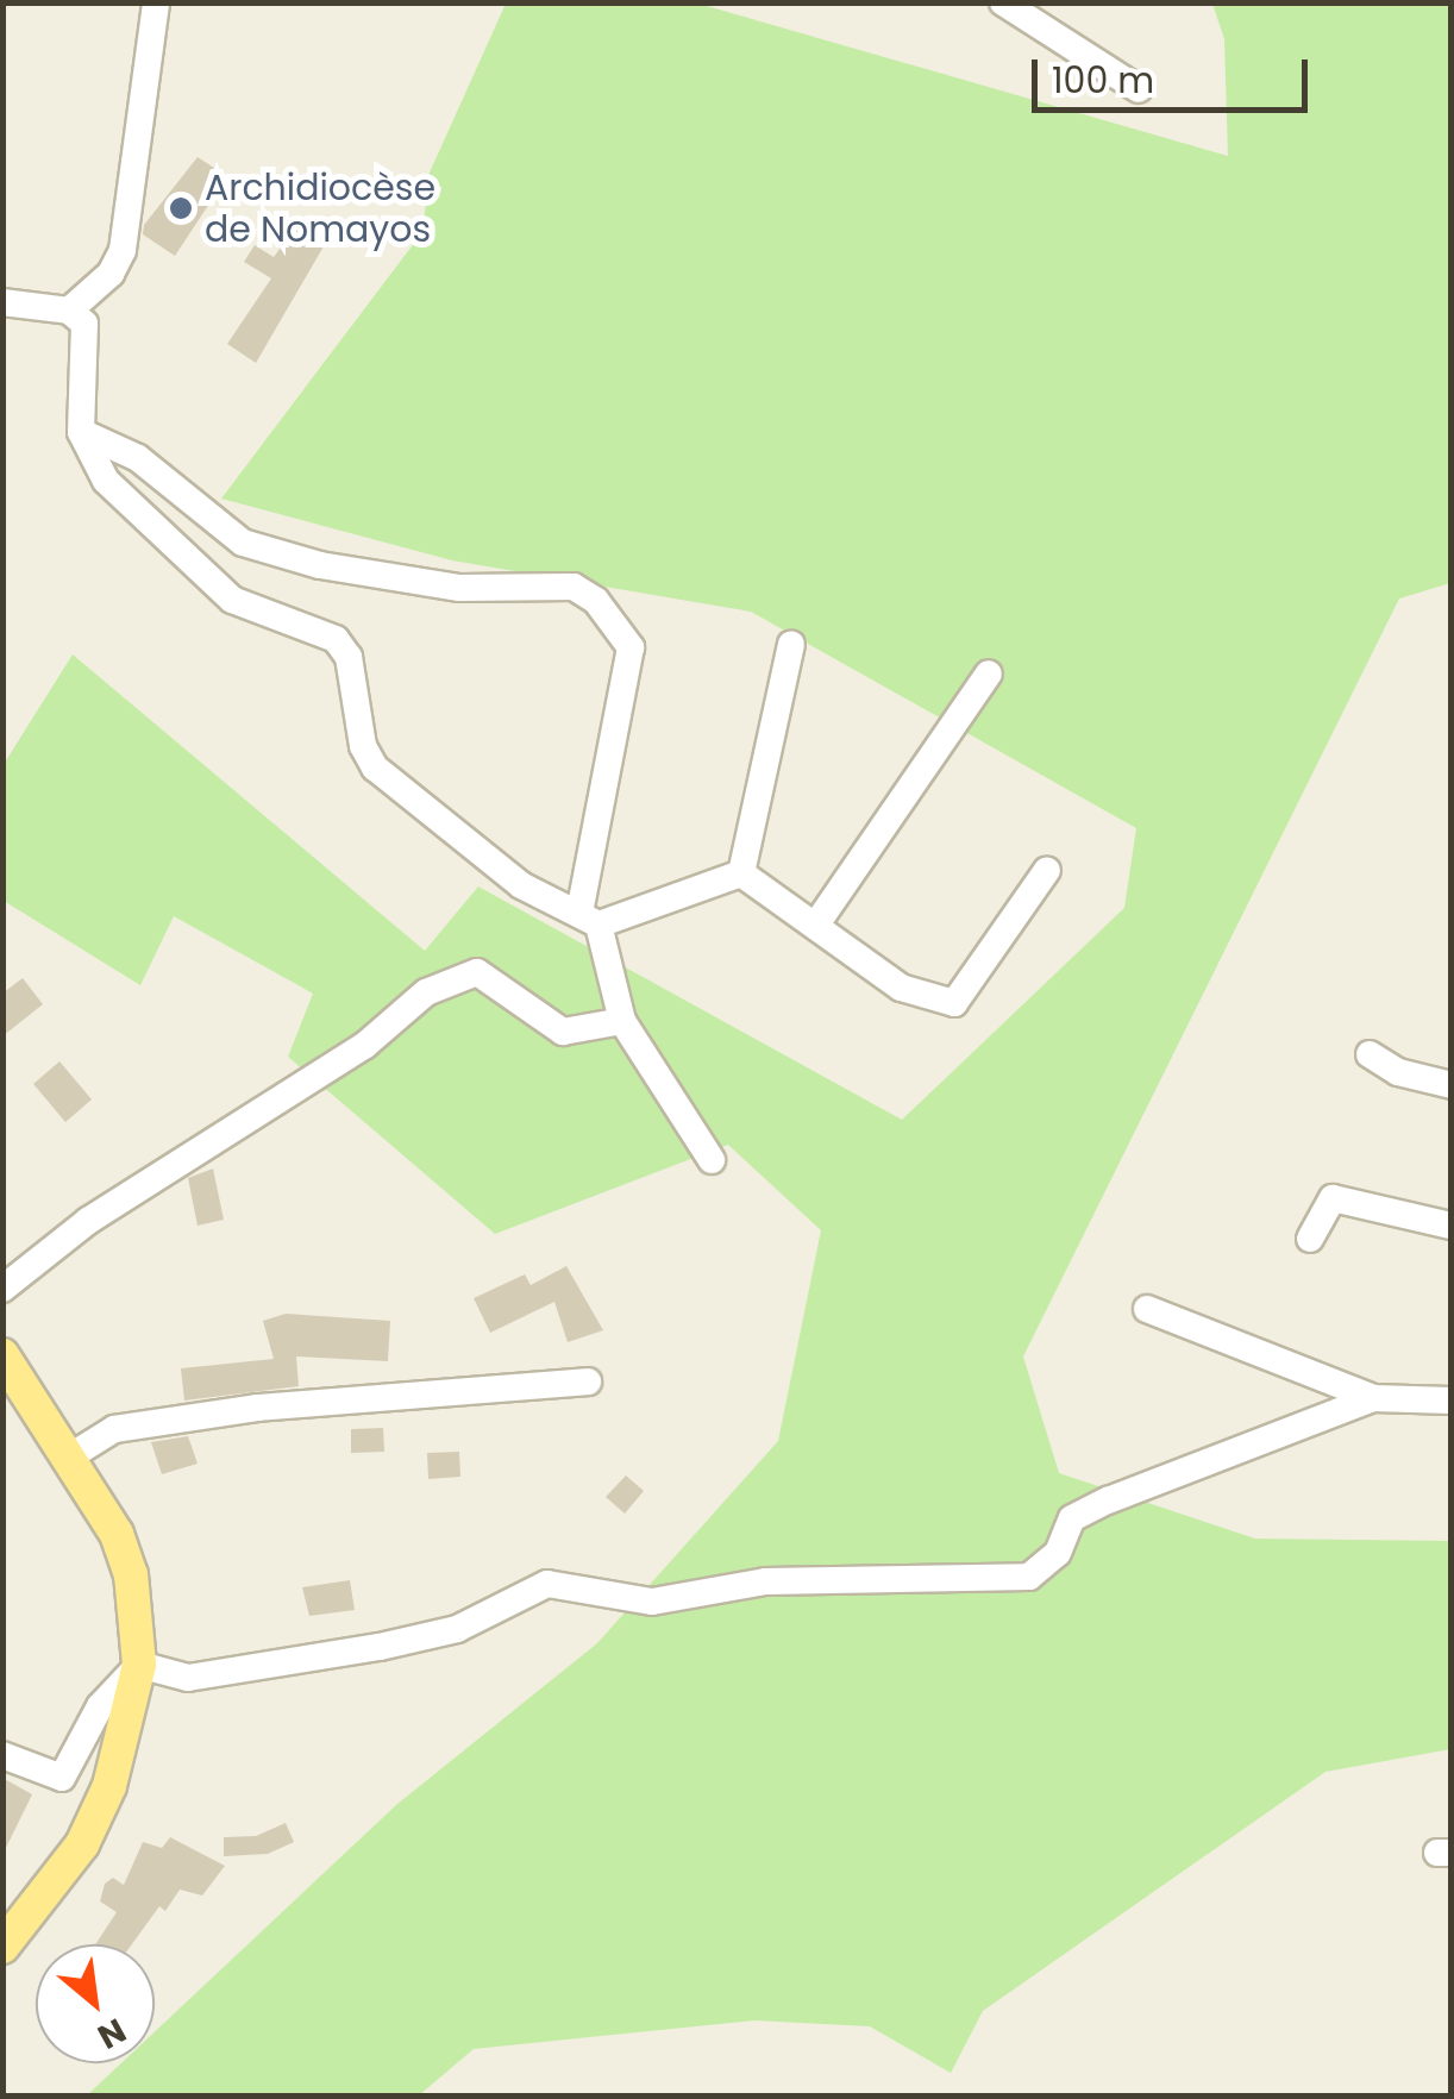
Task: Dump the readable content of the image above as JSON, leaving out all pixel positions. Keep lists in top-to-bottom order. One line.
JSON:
{"places":["Archidiocèse de Nomayos"],"scale_bar":"100 m","north":"bottom right"}
